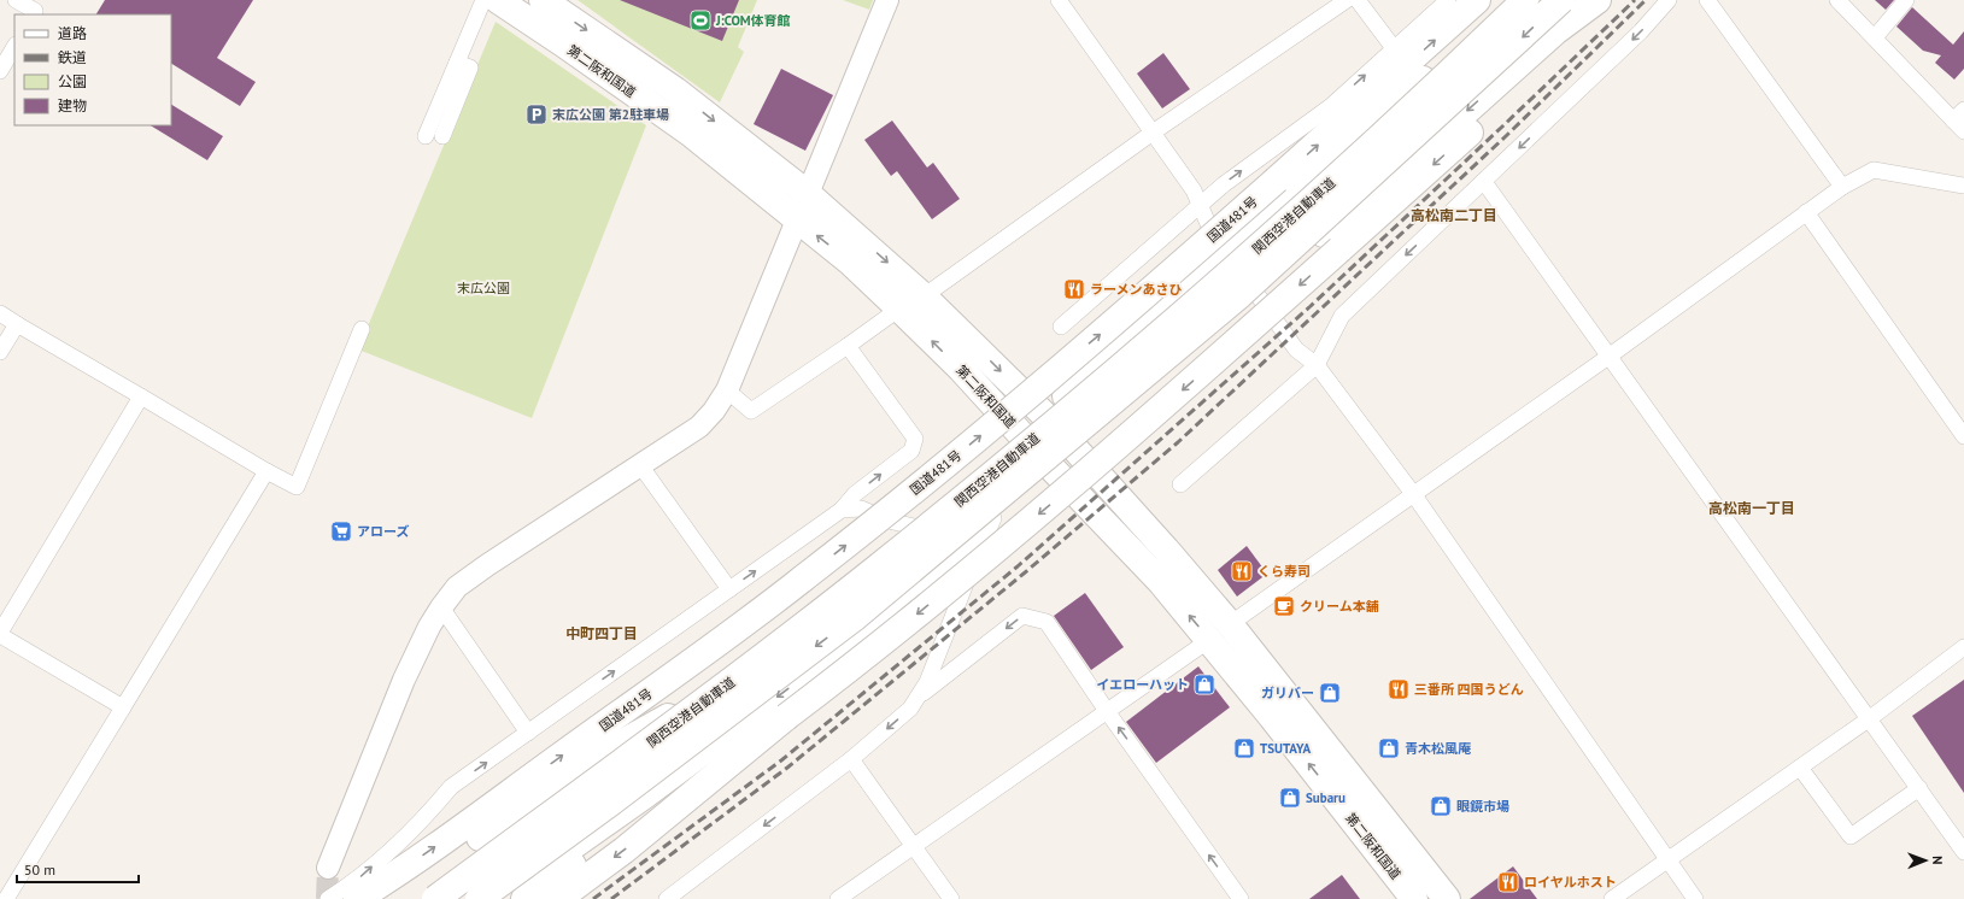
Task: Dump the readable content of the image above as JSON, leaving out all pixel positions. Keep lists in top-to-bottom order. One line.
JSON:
{"streets":{"highway":["第二阪和国道","関西空港自動車道","国道481号"]},"districts":["高松南二丁目","高松南一丁目","中町四丁目"],"parks":["末広公園"],"places":{"sports":["J:COM体育館"],"parking":["末広公園 第2駐車場"],"restaurant":["ラーメンあさひ","くら寿司","三番所 四国うどん","ロイヤルホスト"],"supermarket":["アローズ"],"cafe":["クリーム本舗"],"shop":["イエローハット","ガリバー","TSUTAYA","青木松風庵","Subaru","眼鏡市場"]},"legend":["道路","鉄道","公園","建物"],"scale_bar":"50 m","north":"right"}
